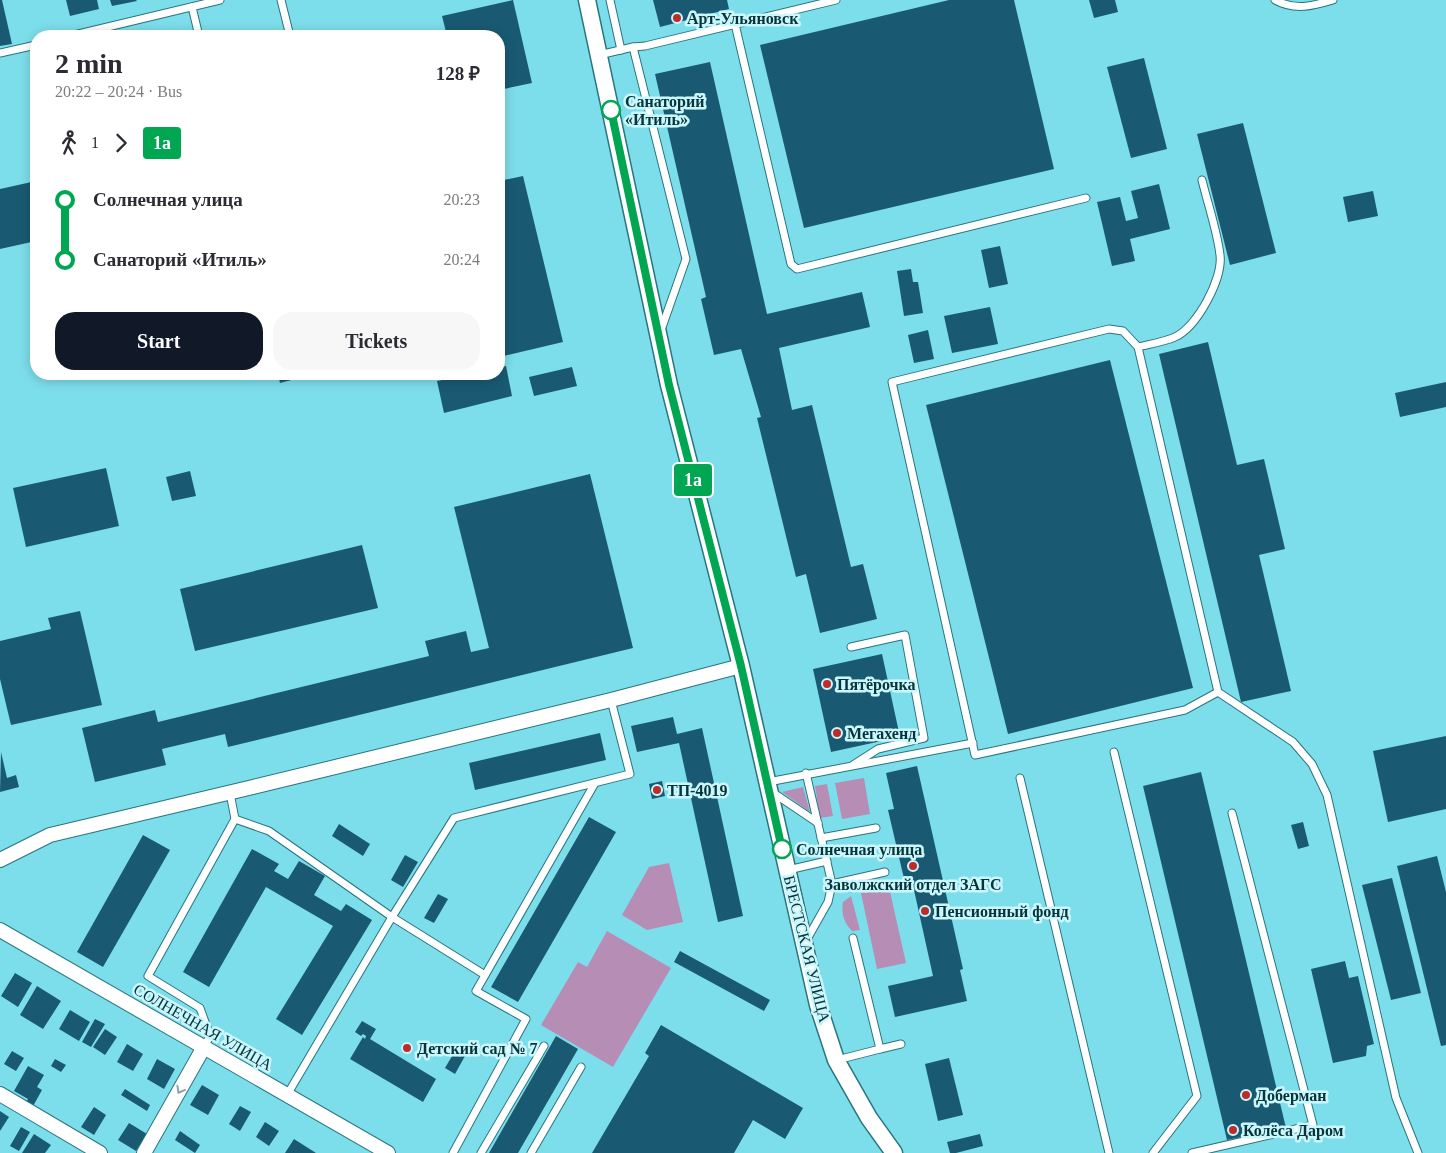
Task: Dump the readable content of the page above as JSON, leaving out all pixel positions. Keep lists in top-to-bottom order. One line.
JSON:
{"streets":{"street":["БРЕСТСКАЯ УЛИЦА","СОЛНЕЧНАЯ УЛИЦА"]},"places":["Арт-Ульяновск","Санаторий «Итиль»","Пятёрочка","Мегахенд","ТП-4019","Солнечная улица","Заволжский отдел ЗАГС","Пенсионный фонд","Детский сад № 7","Доберман","Колёса Даром"],"lines":["bus line 1а"],"page":{"on_map":"1а","heading":["2 min","20:22 – 20:24 · Bus","128 ₽"],"legs":["1","1а"],"list":[{"name":"Солнечная улица","value":"20:23"},{"name":"Санаторий «Итиль»","value":"20:24"}],"buttons":["Start","Tickets"]}}
